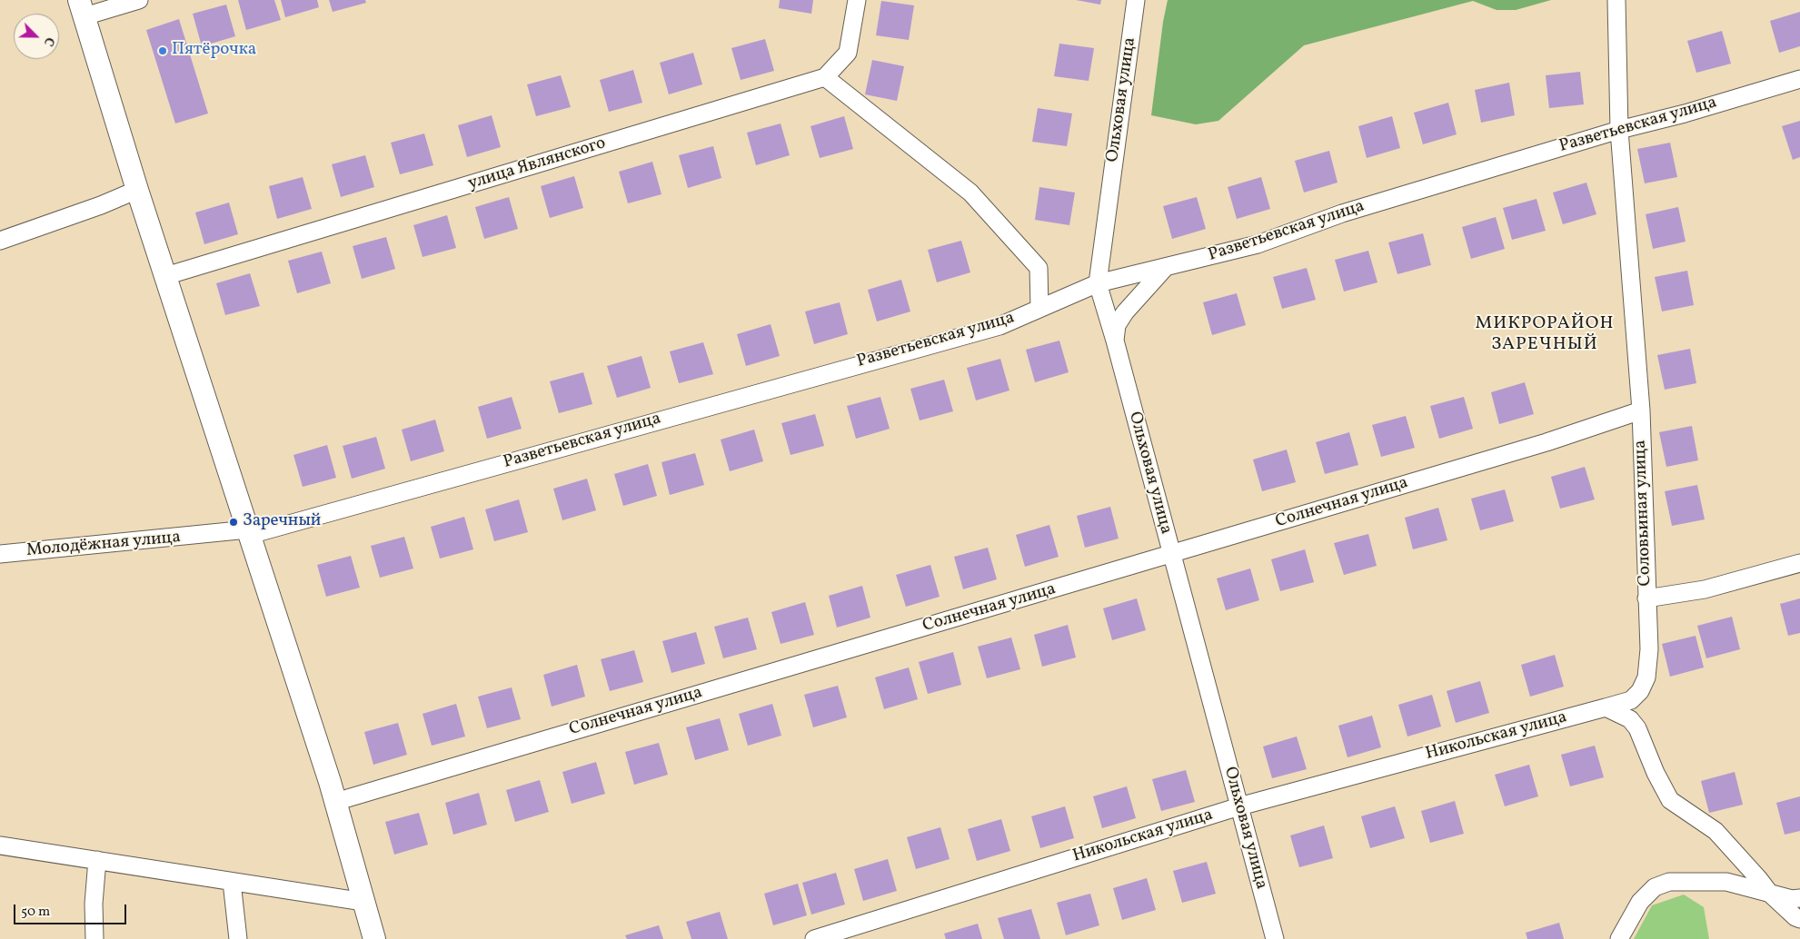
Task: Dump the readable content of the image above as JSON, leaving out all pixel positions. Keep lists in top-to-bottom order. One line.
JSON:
{"streets":{"street":["Ольховая улица","Разветьевская улица","улица Являнского","Солнечная улица","Соловьиная улица","Молодёжная улица","Никольская улица"]},"crossings":[["Ольховая улица","Разветьевская улица"],["Ольховая улица","Солнечная улица"],["Ольховая улица","Никольская улица"],["Разветьевская улица","Соловьиная улица"],["Разветьевская улица","Молодёжная улица"],["Солнечная улица","Соловьиная улица"],["Соловьиная улица","Никольская улица"]],"districts":["МИКРОРАЙОН ЗАРЕЧНЫЙ"],"places":["Пятёрочка","Заречный"],"scale_bar":"50 m","north":"bottom right"}
